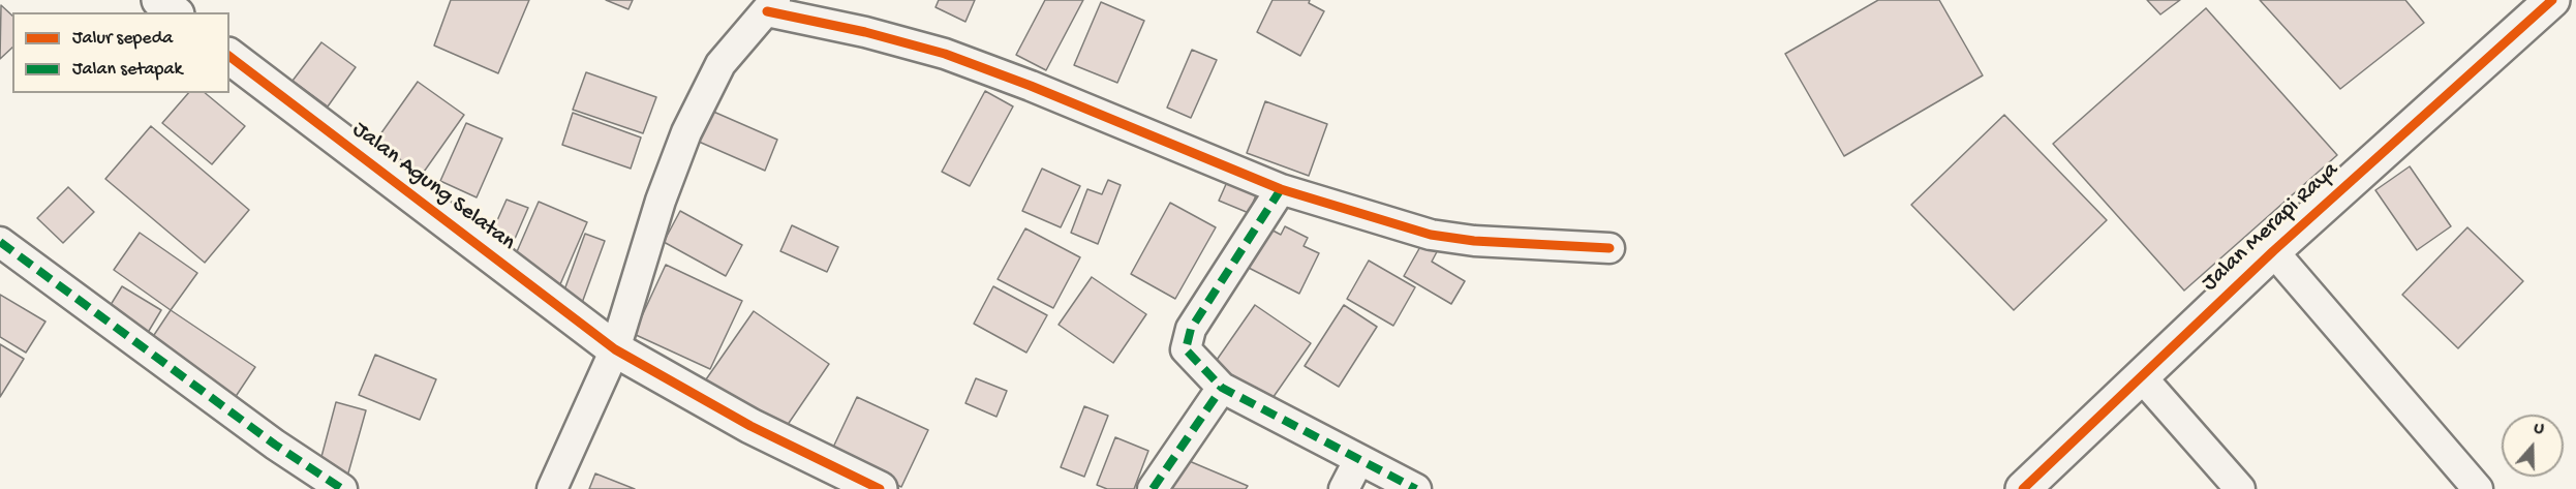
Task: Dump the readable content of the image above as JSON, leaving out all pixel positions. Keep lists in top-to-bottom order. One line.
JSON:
{"streets":{"street":["Jalan Agung Selatan","Jalan Merapi Raya"]},"legend":["Jalur sepeda","Jalan setapak"],"north":"top"}
